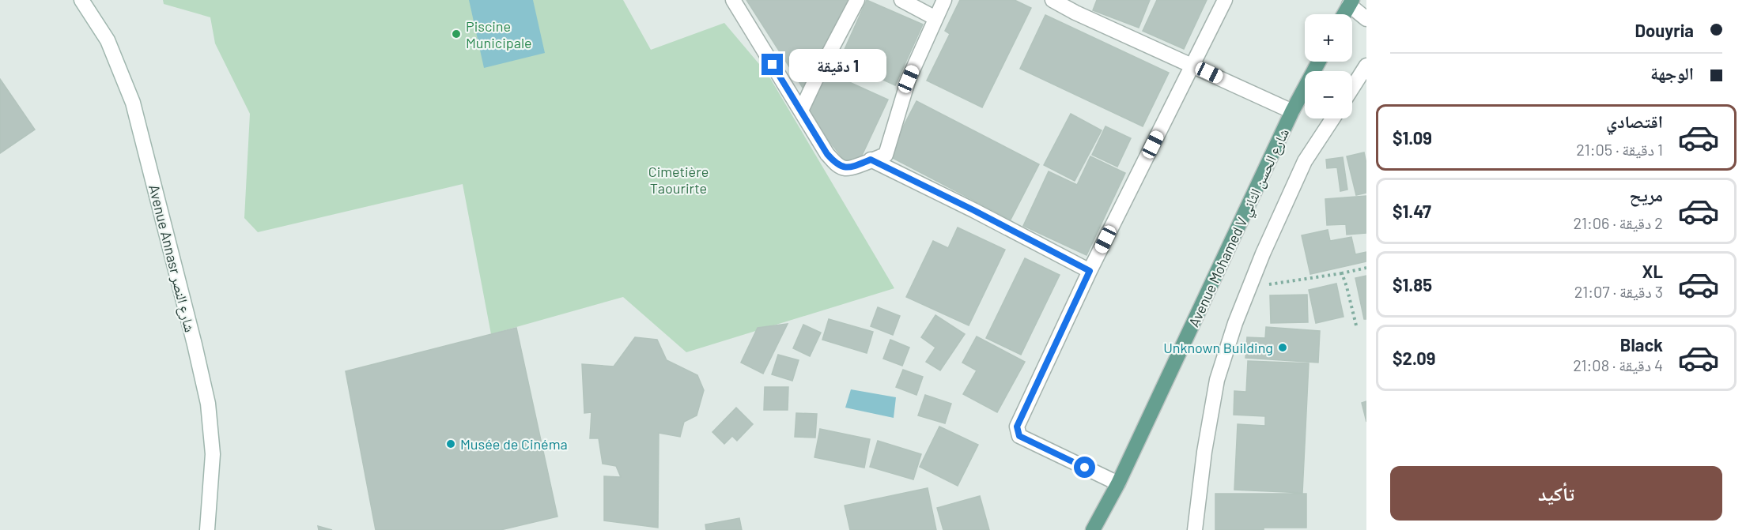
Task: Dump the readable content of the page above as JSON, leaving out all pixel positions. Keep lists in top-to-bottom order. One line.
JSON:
{"streets":{"main road":["Avenue Mohamed V شارع الحسن الثاني"],"street":["Avenue Annasr شارع النصر"]},"parks":["Cimetière Taourirte"],"places":["Piscine Municipale","Unknown Building","Musée de Cinéma"],"page":{"banner":["Douyria","الوجهة"],"map_buttons":["+","−"],"bubble":"1 دقيقة","list":[{"name":"اقتصادي","note":"1 دقيقة · 21:05","value":"$1.09"},{"name":"مريح","note":"2 دقيقة · 21:06","value":"$1.47"},{"name":"XL","note":"3 دقيقة · 21:07","value":"$1.85"},{"name":"Black","note":"4 دقيقة · 21:08","value":"$2.09"}],"buttons":"تأكيد"}}
